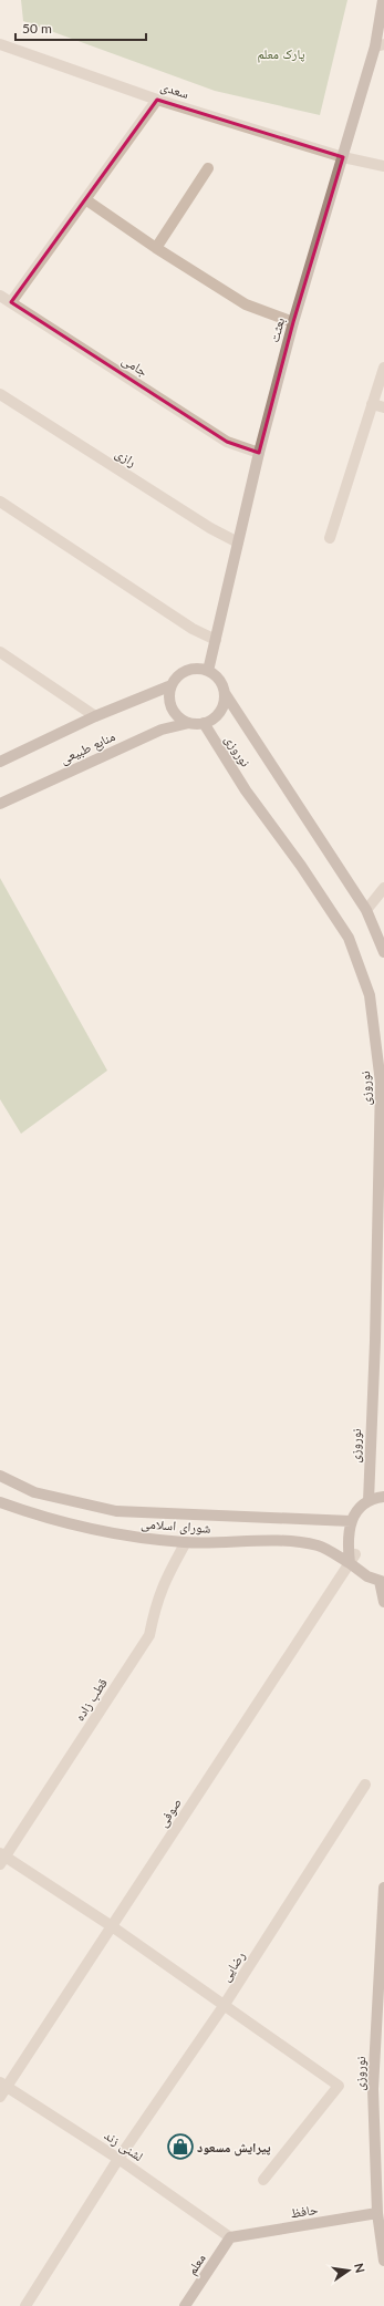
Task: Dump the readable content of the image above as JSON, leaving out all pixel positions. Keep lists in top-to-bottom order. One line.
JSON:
{"streets":{"street":["سعدی","بعثت","جامی","رازی","منابع طبیعی","نوروزی","شورای اسلامی","قطب زاده","صوفی","رضایی","لشنی زند","حافظ","معلم"]},"crossings":[["سعدی","بعثت"],["بعثت","جامی"],["بعثت","رازی"],["بعثت","منابع طبیعی"],["بعثت","نوروزی"],["منابع طبیعی","نوروزی"],["نوروزی","حافظ"],["شورای اسلامی","قطب زاده"],["شورای اسلامی","صوفی"],["صوفی","لشنی زند"],["رضایی","لشنی زند"],["لشنی زند","حافظ"],["لشنی زند","معلم"],["حافظ","معلم"]],"parks":["پارک معلم"],"places":{"shop":["پیرایش مسعود"]},"scale_bar":"50 m","north":"right"}
